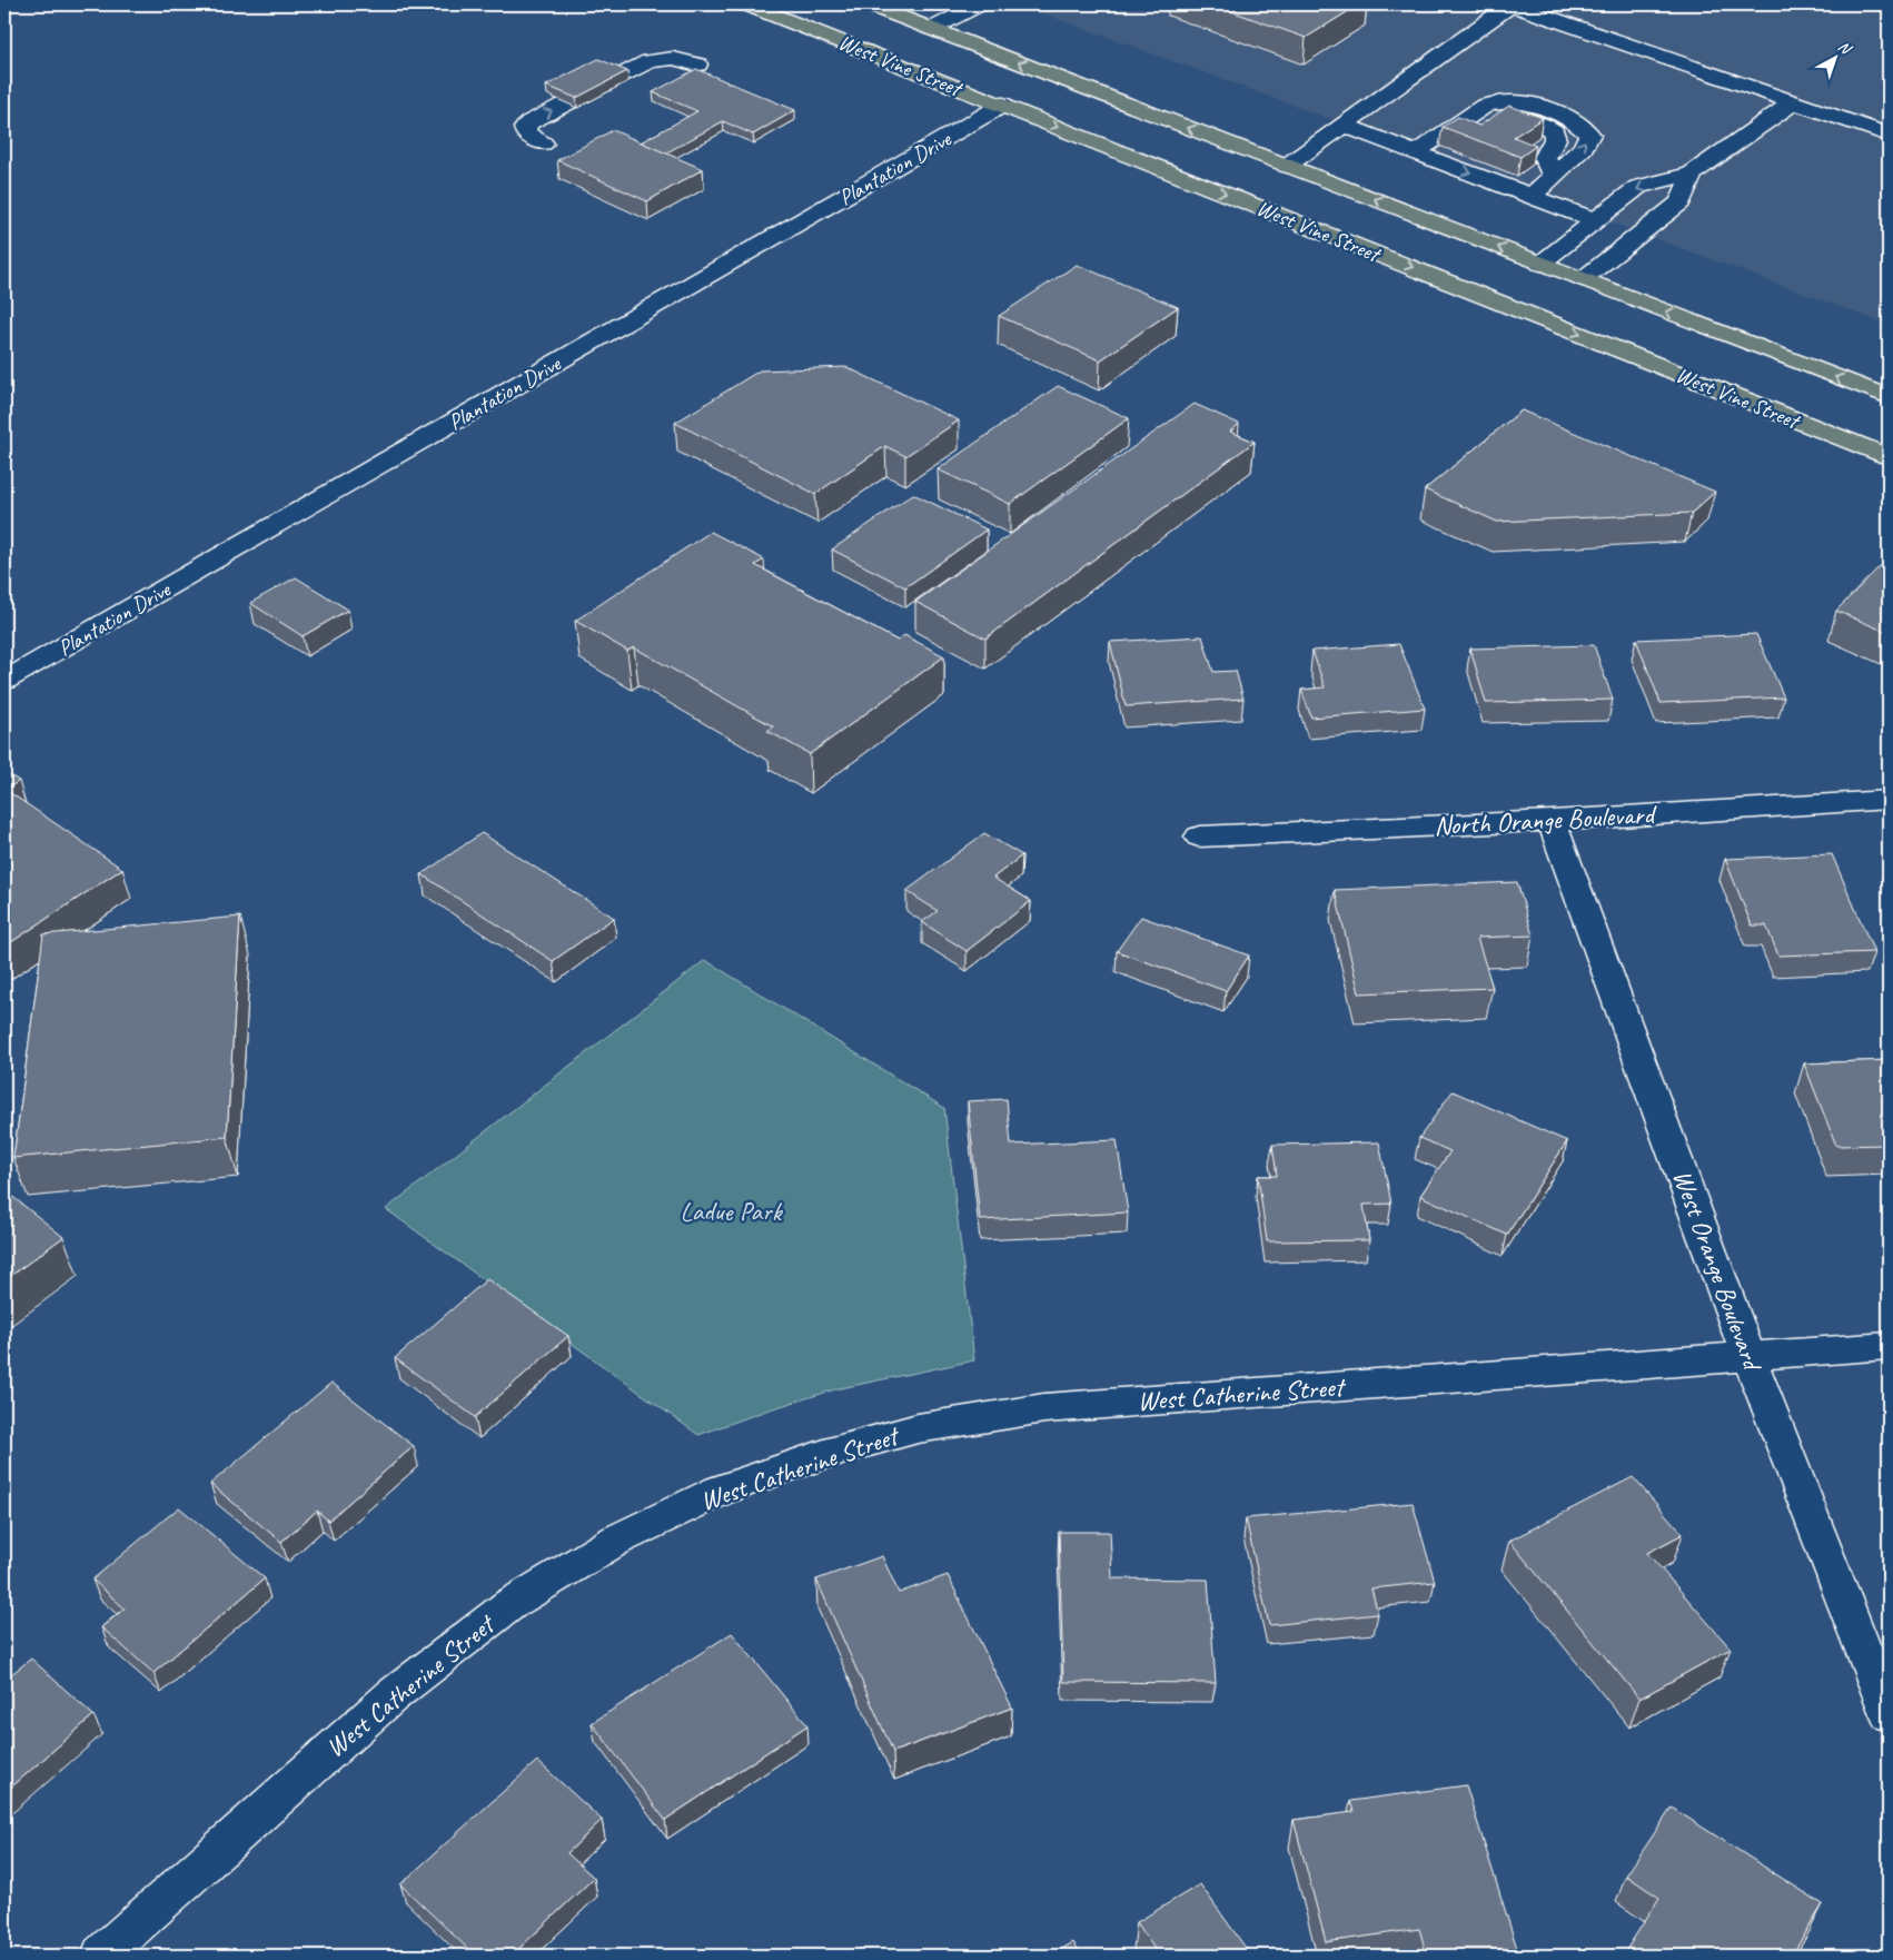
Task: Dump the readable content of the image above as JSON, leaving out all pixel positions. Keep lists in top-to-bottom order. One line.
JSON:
{"streets":{"highway":["West Vine Street"],"street":["Plantation Drive","North Orange Boulevard","West Orange Boulevard","West Catherine Street"]},"crossings":[["West Vine Street","Plantation Drive"],["North Orange Boulevard","West Orange Boulevard"],["West Orange Boulevard","West Catherine Street"]],"parks":["Ladue Park"],"north":"top right"}
